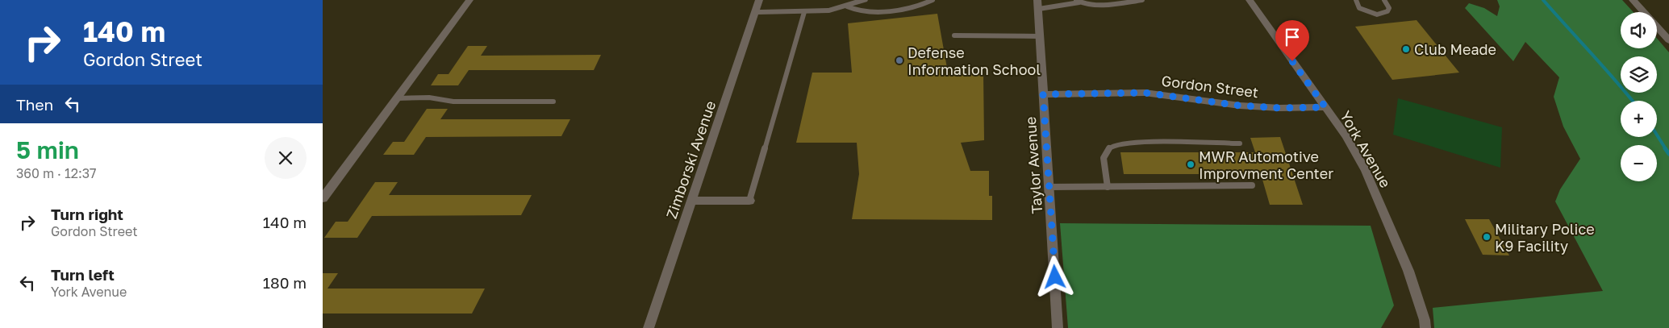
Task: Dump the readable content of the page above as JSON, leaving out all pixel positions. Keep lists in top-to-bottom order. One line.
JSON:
{"streets":{"street":["Gordon Street","York Avenue","Zimborski Avenue","Taylor Avenue"]},"crossings":[["Gordon Street","York Avenue"],["Gordon Street","Taylor Avenue"]],"places":["Club Meade","Defense Information School","MWR Automotive Improvment Center","Military Police K9 Facility"],"page":{"turn":["140 m","Gordon Street"],"map_buttons":["+","−"],"then":"Then","heading":["5 min","360 m · 12:37"],"list":[{"name":"Turn right","note":"Gordon Street","value":"140 m"},{"name":"Turn left","note":"York Avenue","value":"180 m"}]}}
